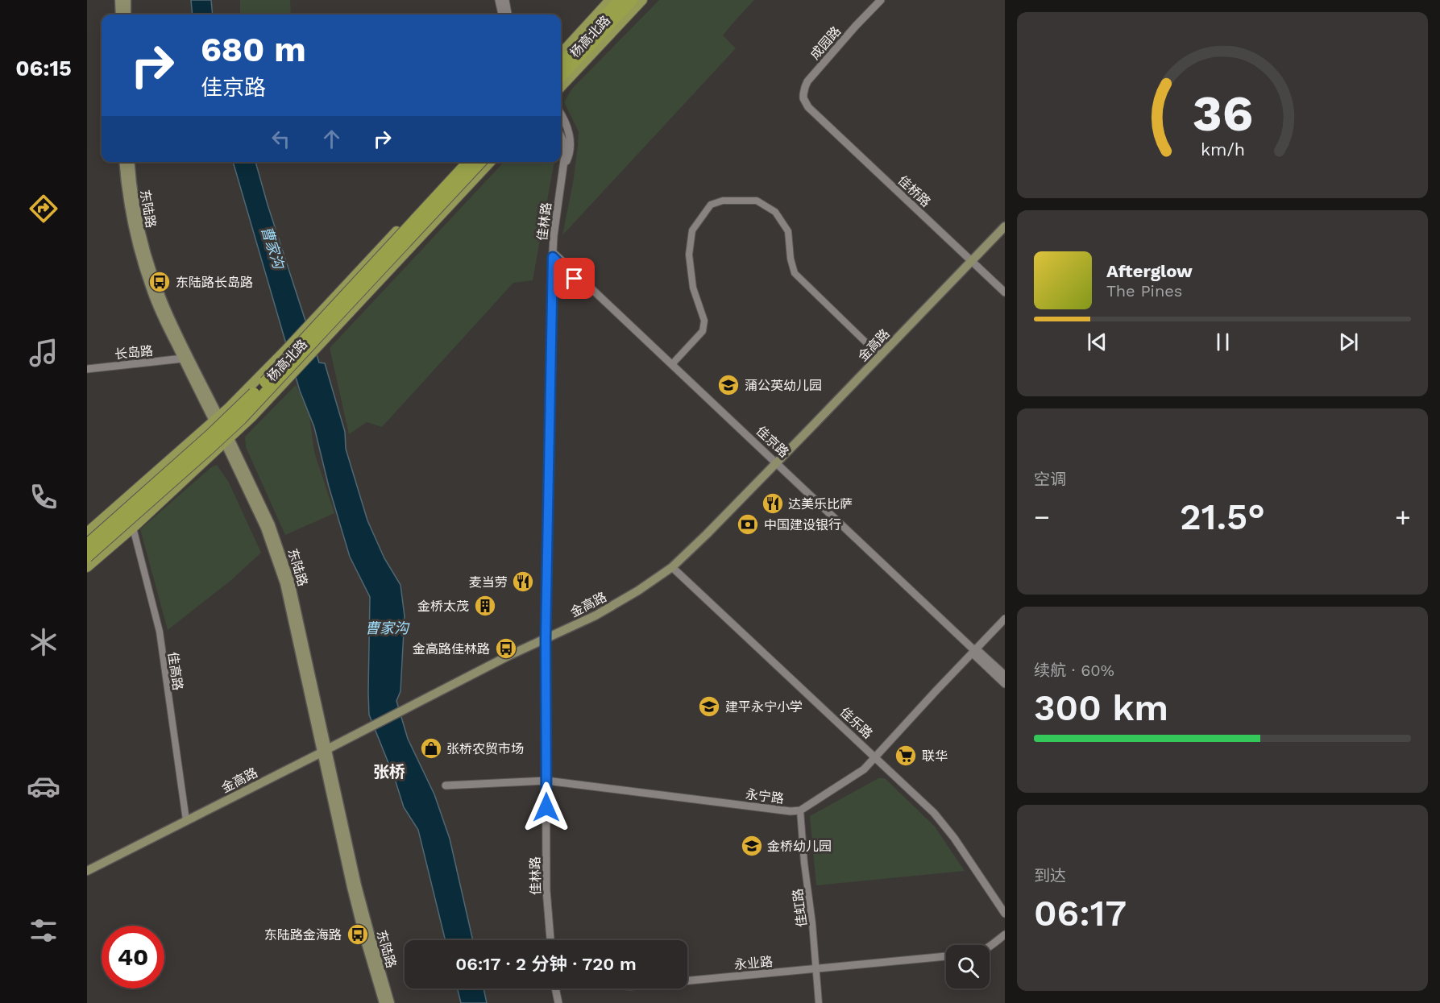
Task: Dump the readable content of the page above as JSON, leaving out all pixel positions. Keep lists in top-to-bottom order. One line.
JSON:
{"streets":{"highway":["杨高北路"],"main road":["东陆路","金高路"],"street":["成园路","佳桥路","佳林路","长岛路","佳京路","佳高路","佳乐路","永宁路","佳虹路","永业路"]},"crossings":[["杨高北路","东陆路"],["杨高北路","佳高路"],["成园路","佳桥路"],["佳桥路","金高路"],["东陆路","金高路"],["东陆路","长岛路"],["佳林路","金高路"],["佳林路","佳京路"],["佳林路","永宁路"],["金高路","佳京路"],["金高路","佳高路"],["金高路","佳乐路"],["佳京路","永宁路"],["佳乐路","永宁路"],["永宁路","佳虹路"],["佳虹路","永业路"]],"districts":["张桥"],"water":["曹家沟"],"places":{"bus stop":["东陆路长岛路","金高路佳林路","东陆路金海路"],"school or university":["蒲公英幼儿园","建平永宁小学","金桥幼儿园"],"restaurant":["达美乐比萨","麦当劳"],"bank":["中国建设银行"],"building":["金桥太茂"],"shop":["张桥农贸市场"],"supermarket":["联华"]},"page":{"tabs":"06:15","turn":["680 m","佳京路"],"song":["Afterglow","The Pines"],"tile":["空调",["续航 · 60%","300 km"],["到达","06:17"]],"heat":["−","21.5°","+"],"limit":"40","trip":"06:17 · 2 分钟 · 720 m","gauge":["36","km/h"]}}
